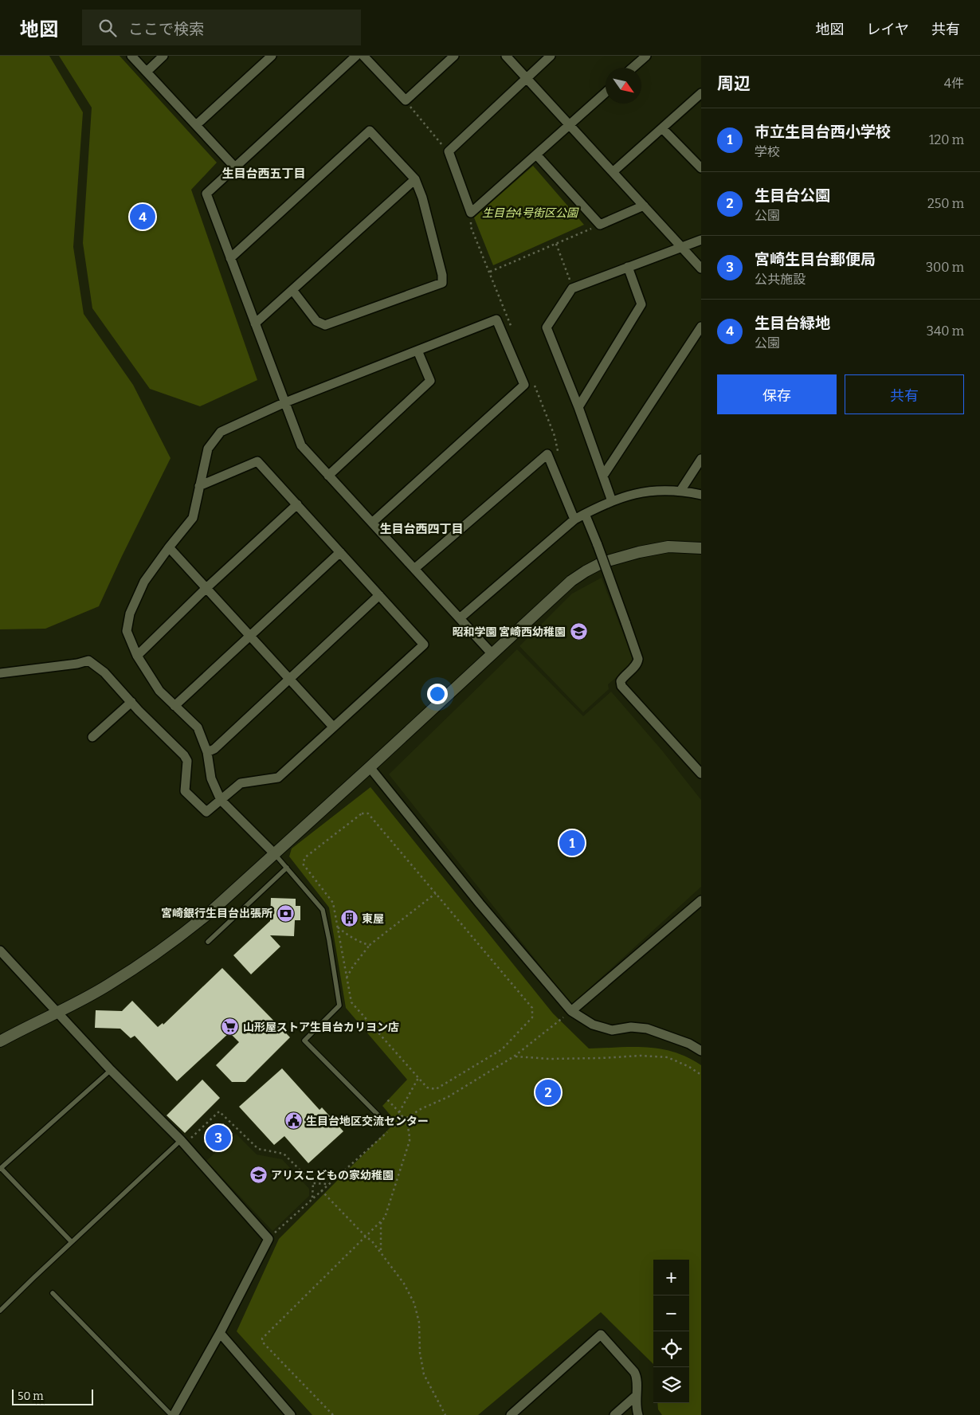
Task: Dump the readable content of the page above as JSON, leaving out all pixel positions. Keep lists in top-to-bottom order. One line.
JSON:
{"districts":["生目台西五丁目","生目台西四丁目"],"parks":["生目台4号街区公園"],"places":{"school or university":["昭和学園 宮崎西幼稚園","アリスこどもの家幼稚園"],"bank":["宮崎銀行生目台出張所"],"building":["東屋"],"supermarket":["山形屋ストア生目台カリヨン店"],"public building":["生目台地区交流センター"]},"scale_bar":"50 m","north":"bottom right","page":{"header":"地図","search":"ここで検索","nav":["地図","レイヤ","共有"],"heading":["周辺","4件"],"list":[{"mark":"1","name":"市立生目台西小学校","note":"学校","value":"120 m"},{"mark":"2","name":"生目台公園","note":"公園","value":"250 m"},{"mark":"3","name":"宮崎生目台郵便局","note":"公共施設","value":"300 m"},{"mark":"4","name":"生目台緑地","note":"公園","value":"340 m"}],"pins":["4","1","2","3"],"buttons":["保存","共有"],"map_buttons":["+","−"],"scale":"50 m"}}
